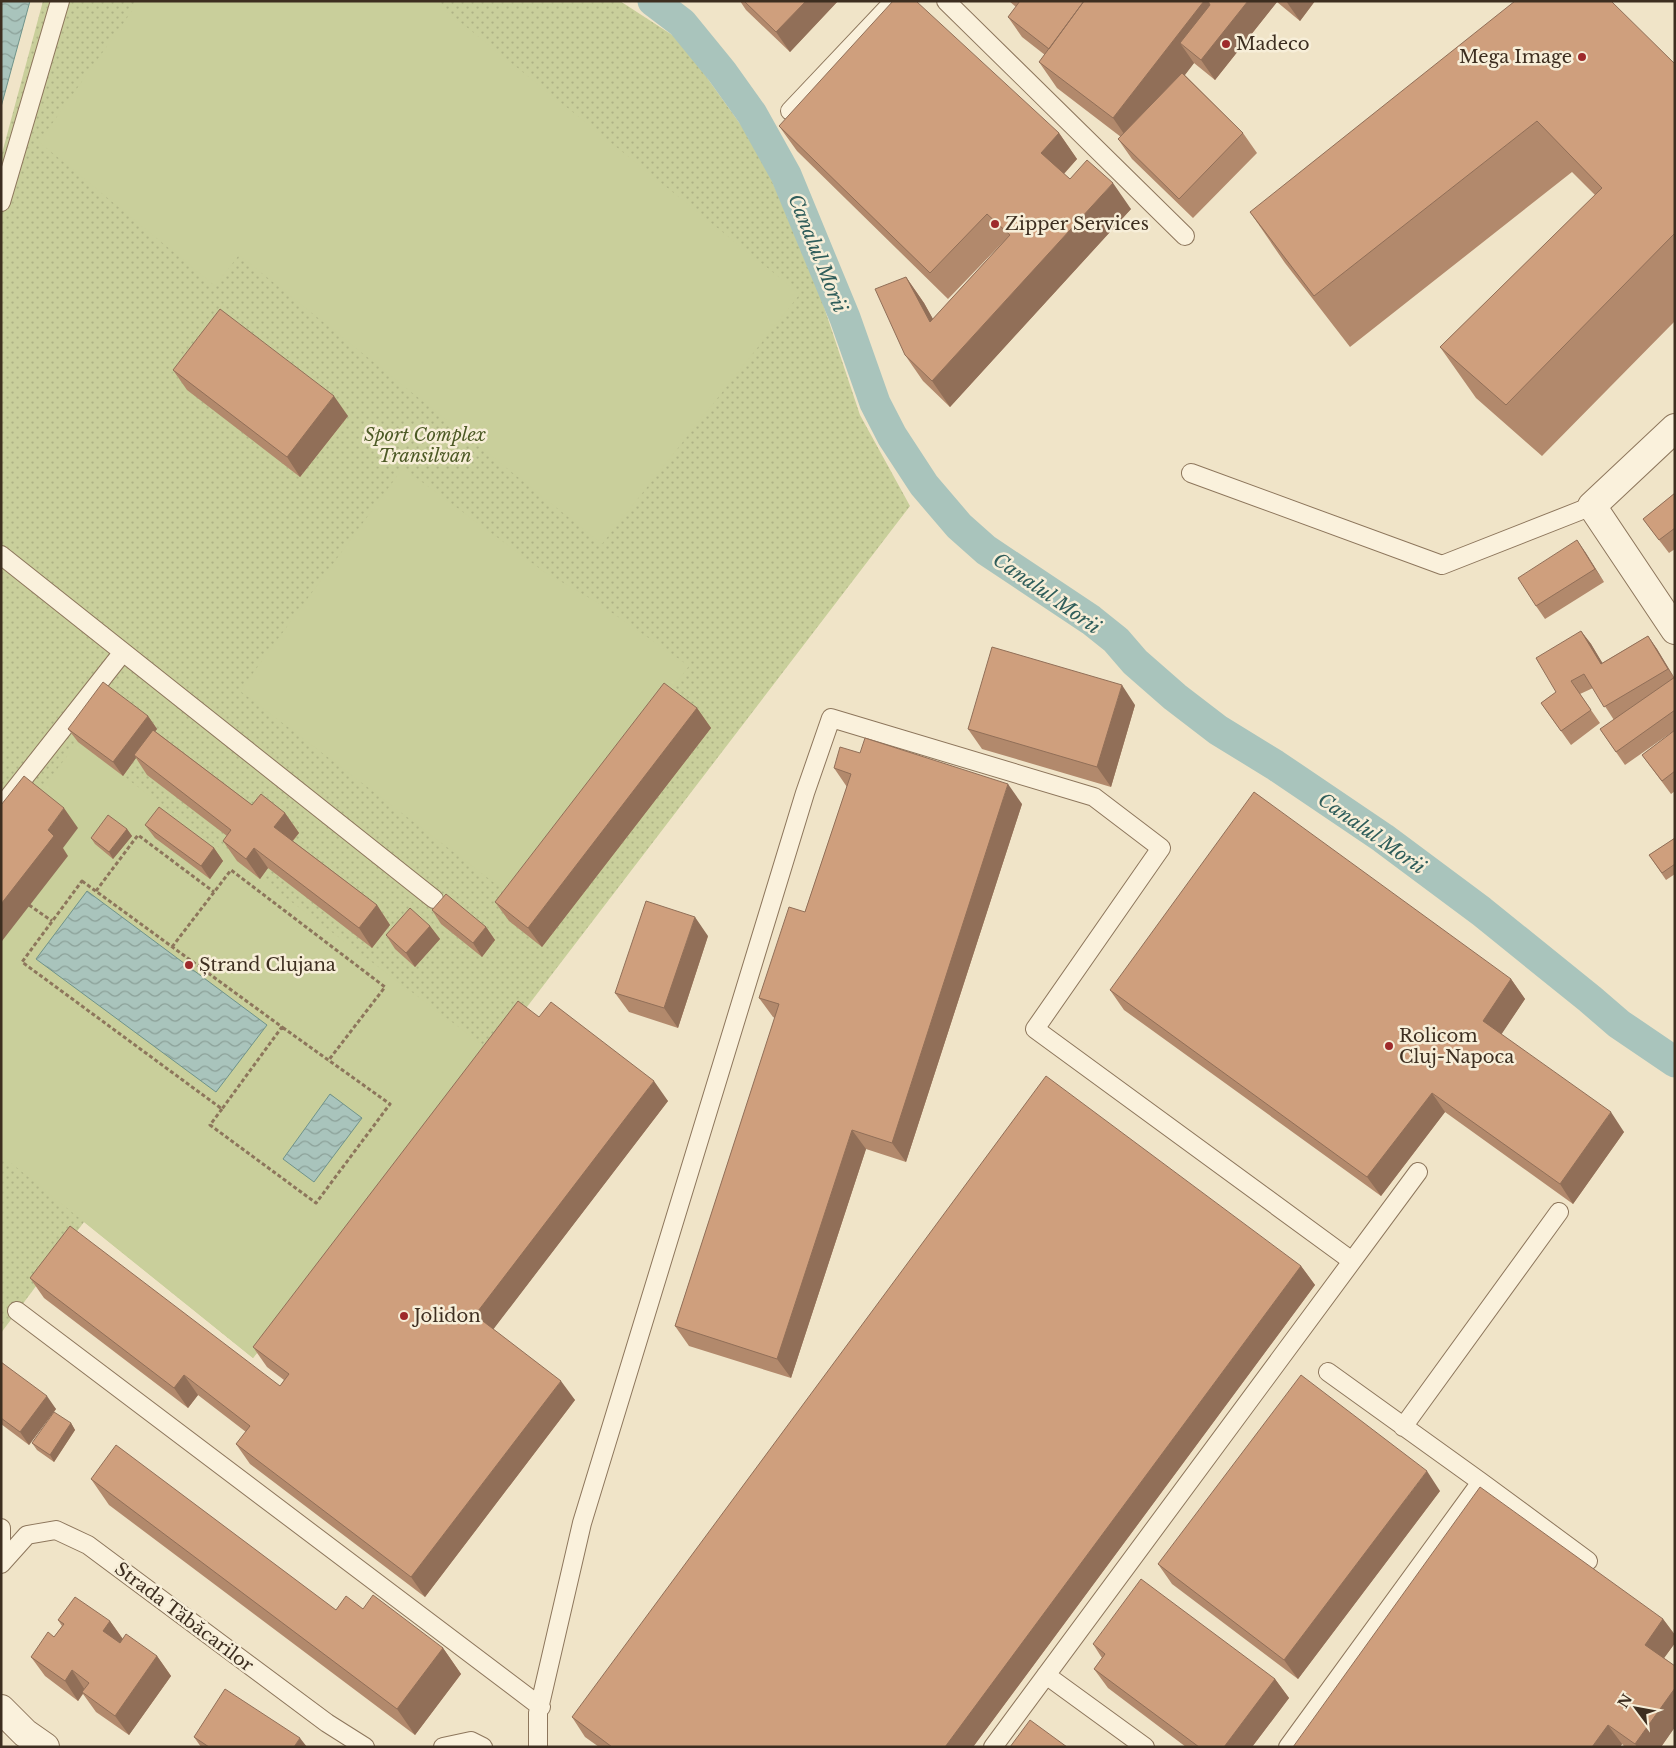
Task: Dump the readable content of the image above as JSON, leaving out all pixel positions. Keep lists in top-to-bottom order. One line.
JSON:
{"streets":{"lane":["Strada Tăbăcarilor"]},"water":["Canalul Morii"],"parks":["Sport Complex Transilvan"],"places":["Madeco","Mega Image","Zipper Services","Ștrand Clujana","Rolicom Cluj-Napoca","Jolidon"],"north":"top left"}
